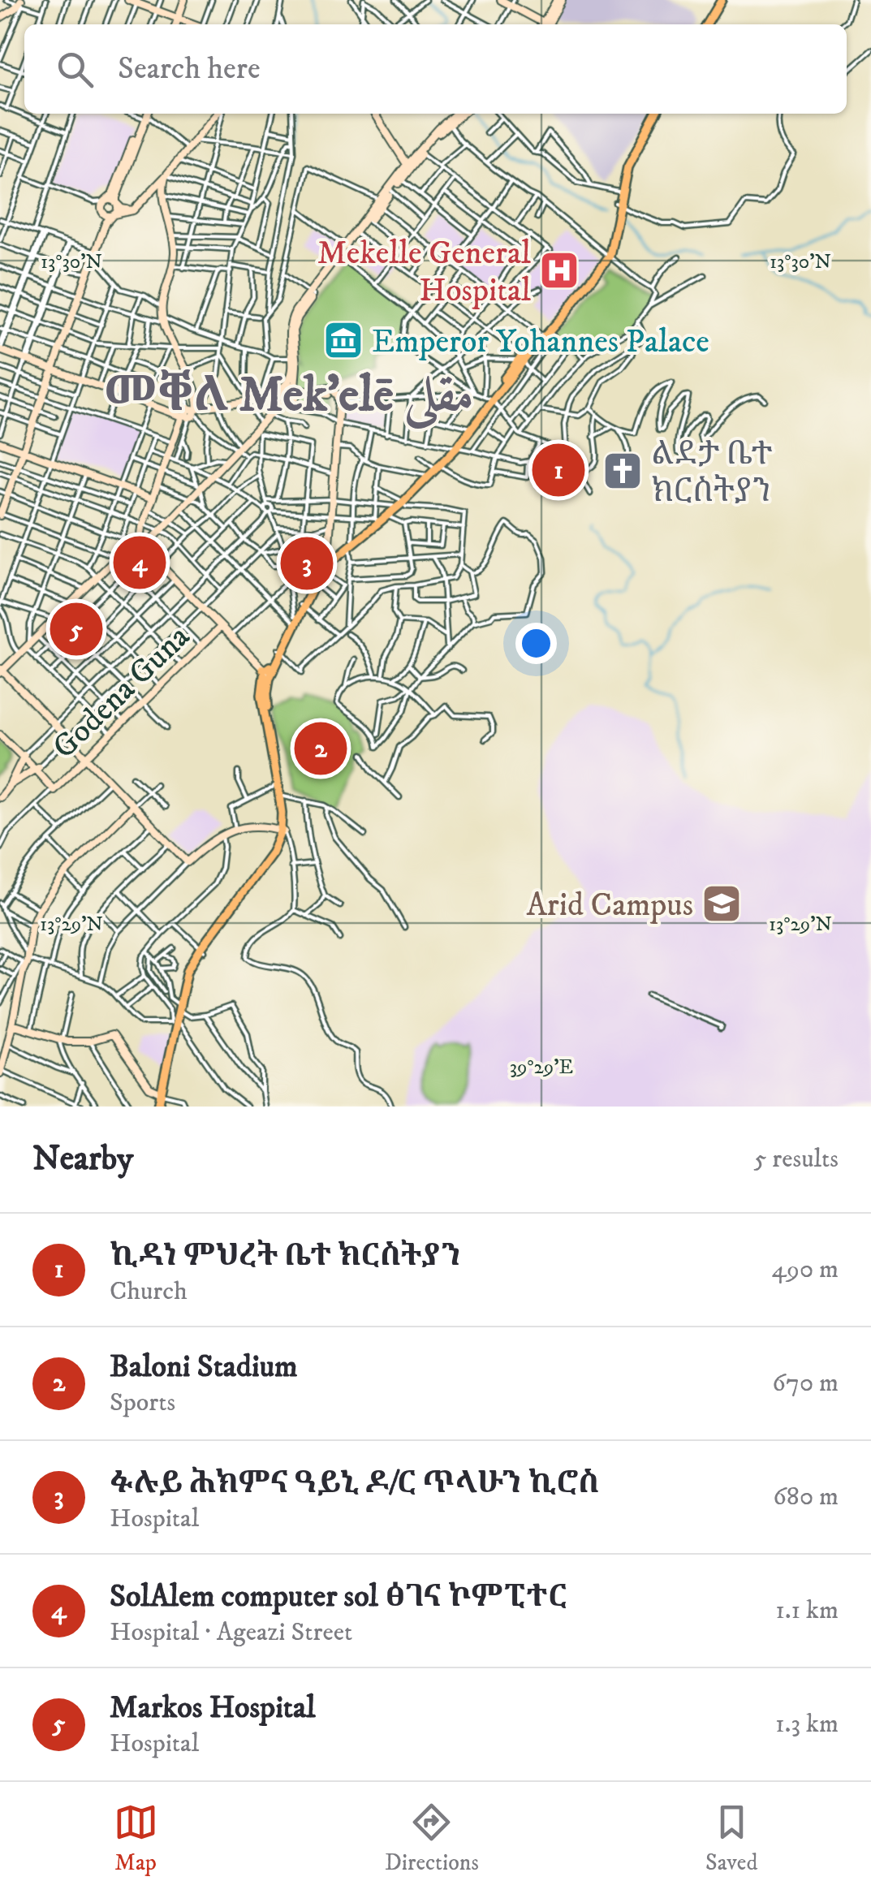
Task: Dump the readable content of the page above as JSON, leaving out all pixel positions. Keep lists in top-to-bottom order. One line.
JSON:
{"streets":{"street":["Godena Guna"]},"districts":["መቐለ Mek'elē مقلى"],"places":{"hospital":["Mekelle General Hospital"],"museum":["Emperor Yohannes Palace"],"church":["ልደታ ቤተ ክርስትያን"],"school or university":["Arid Campus"]},"page":{"search":"Search here","pins":["1","4","3","5","2"],"heading":["Nearby","5 results"],"list":[{"mark":"1","name":"ኪዳነ ምህረት ቤተ ክርስትያን","note":"Church","value":"490 m"},{"mark":"2","name":"Baloni Stadium","note":"Sports","value":"670 m"},{"mark":"3","name":"ፉሉይ ሕክምና ዓይኒ ዶ/ር ጥላሁን ኪሮስ","note":"Hospital","value":"680 m"},{"mark":"4","name":"SolAlem computer sol ፅገና ኮምፒተር","note":"Hospital · Ageazi Street","value":"1.1 km"},{"mark":"5","name":"Markos Hospital","note":"Hospital","value":"1.3 km"}],"nav":["Map","Directions","Saved"]},"coordinates":["13°30'N","13°29'N","39°29'E"]}
